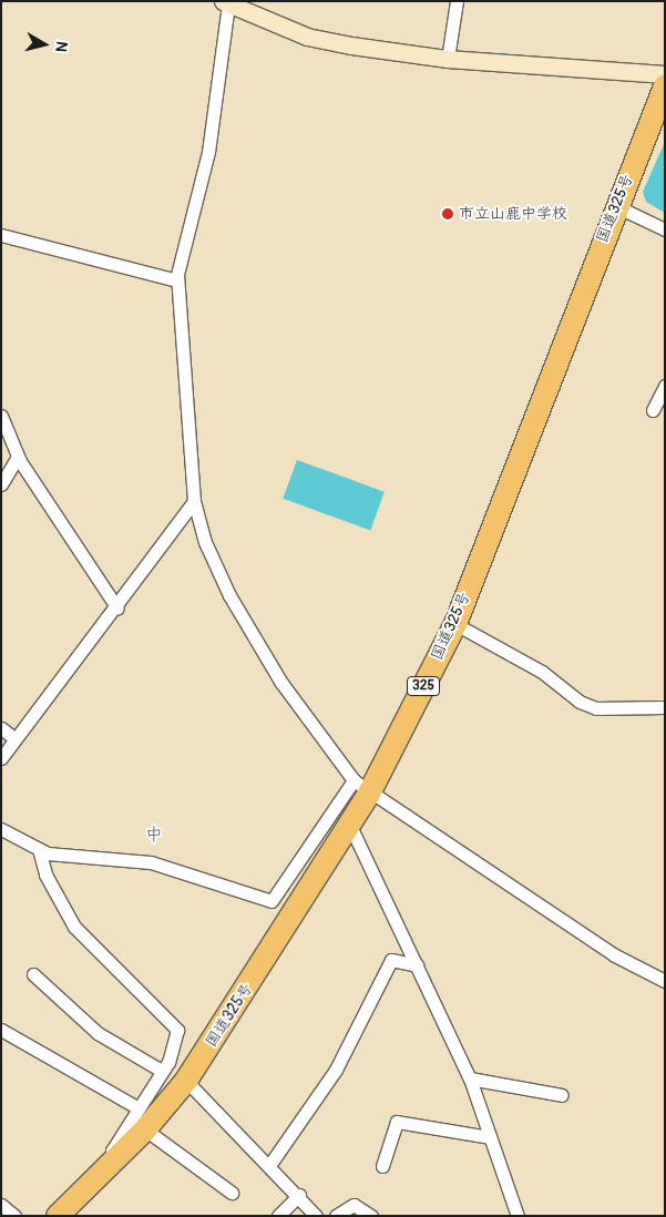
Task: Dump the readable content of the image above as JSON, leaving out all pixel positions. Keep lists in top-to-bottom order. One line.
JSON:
{"streets":{"highway":["国道325号","325"]},"districts":["中"],"places":["市立山鹿中学校"],"north":"right"}
